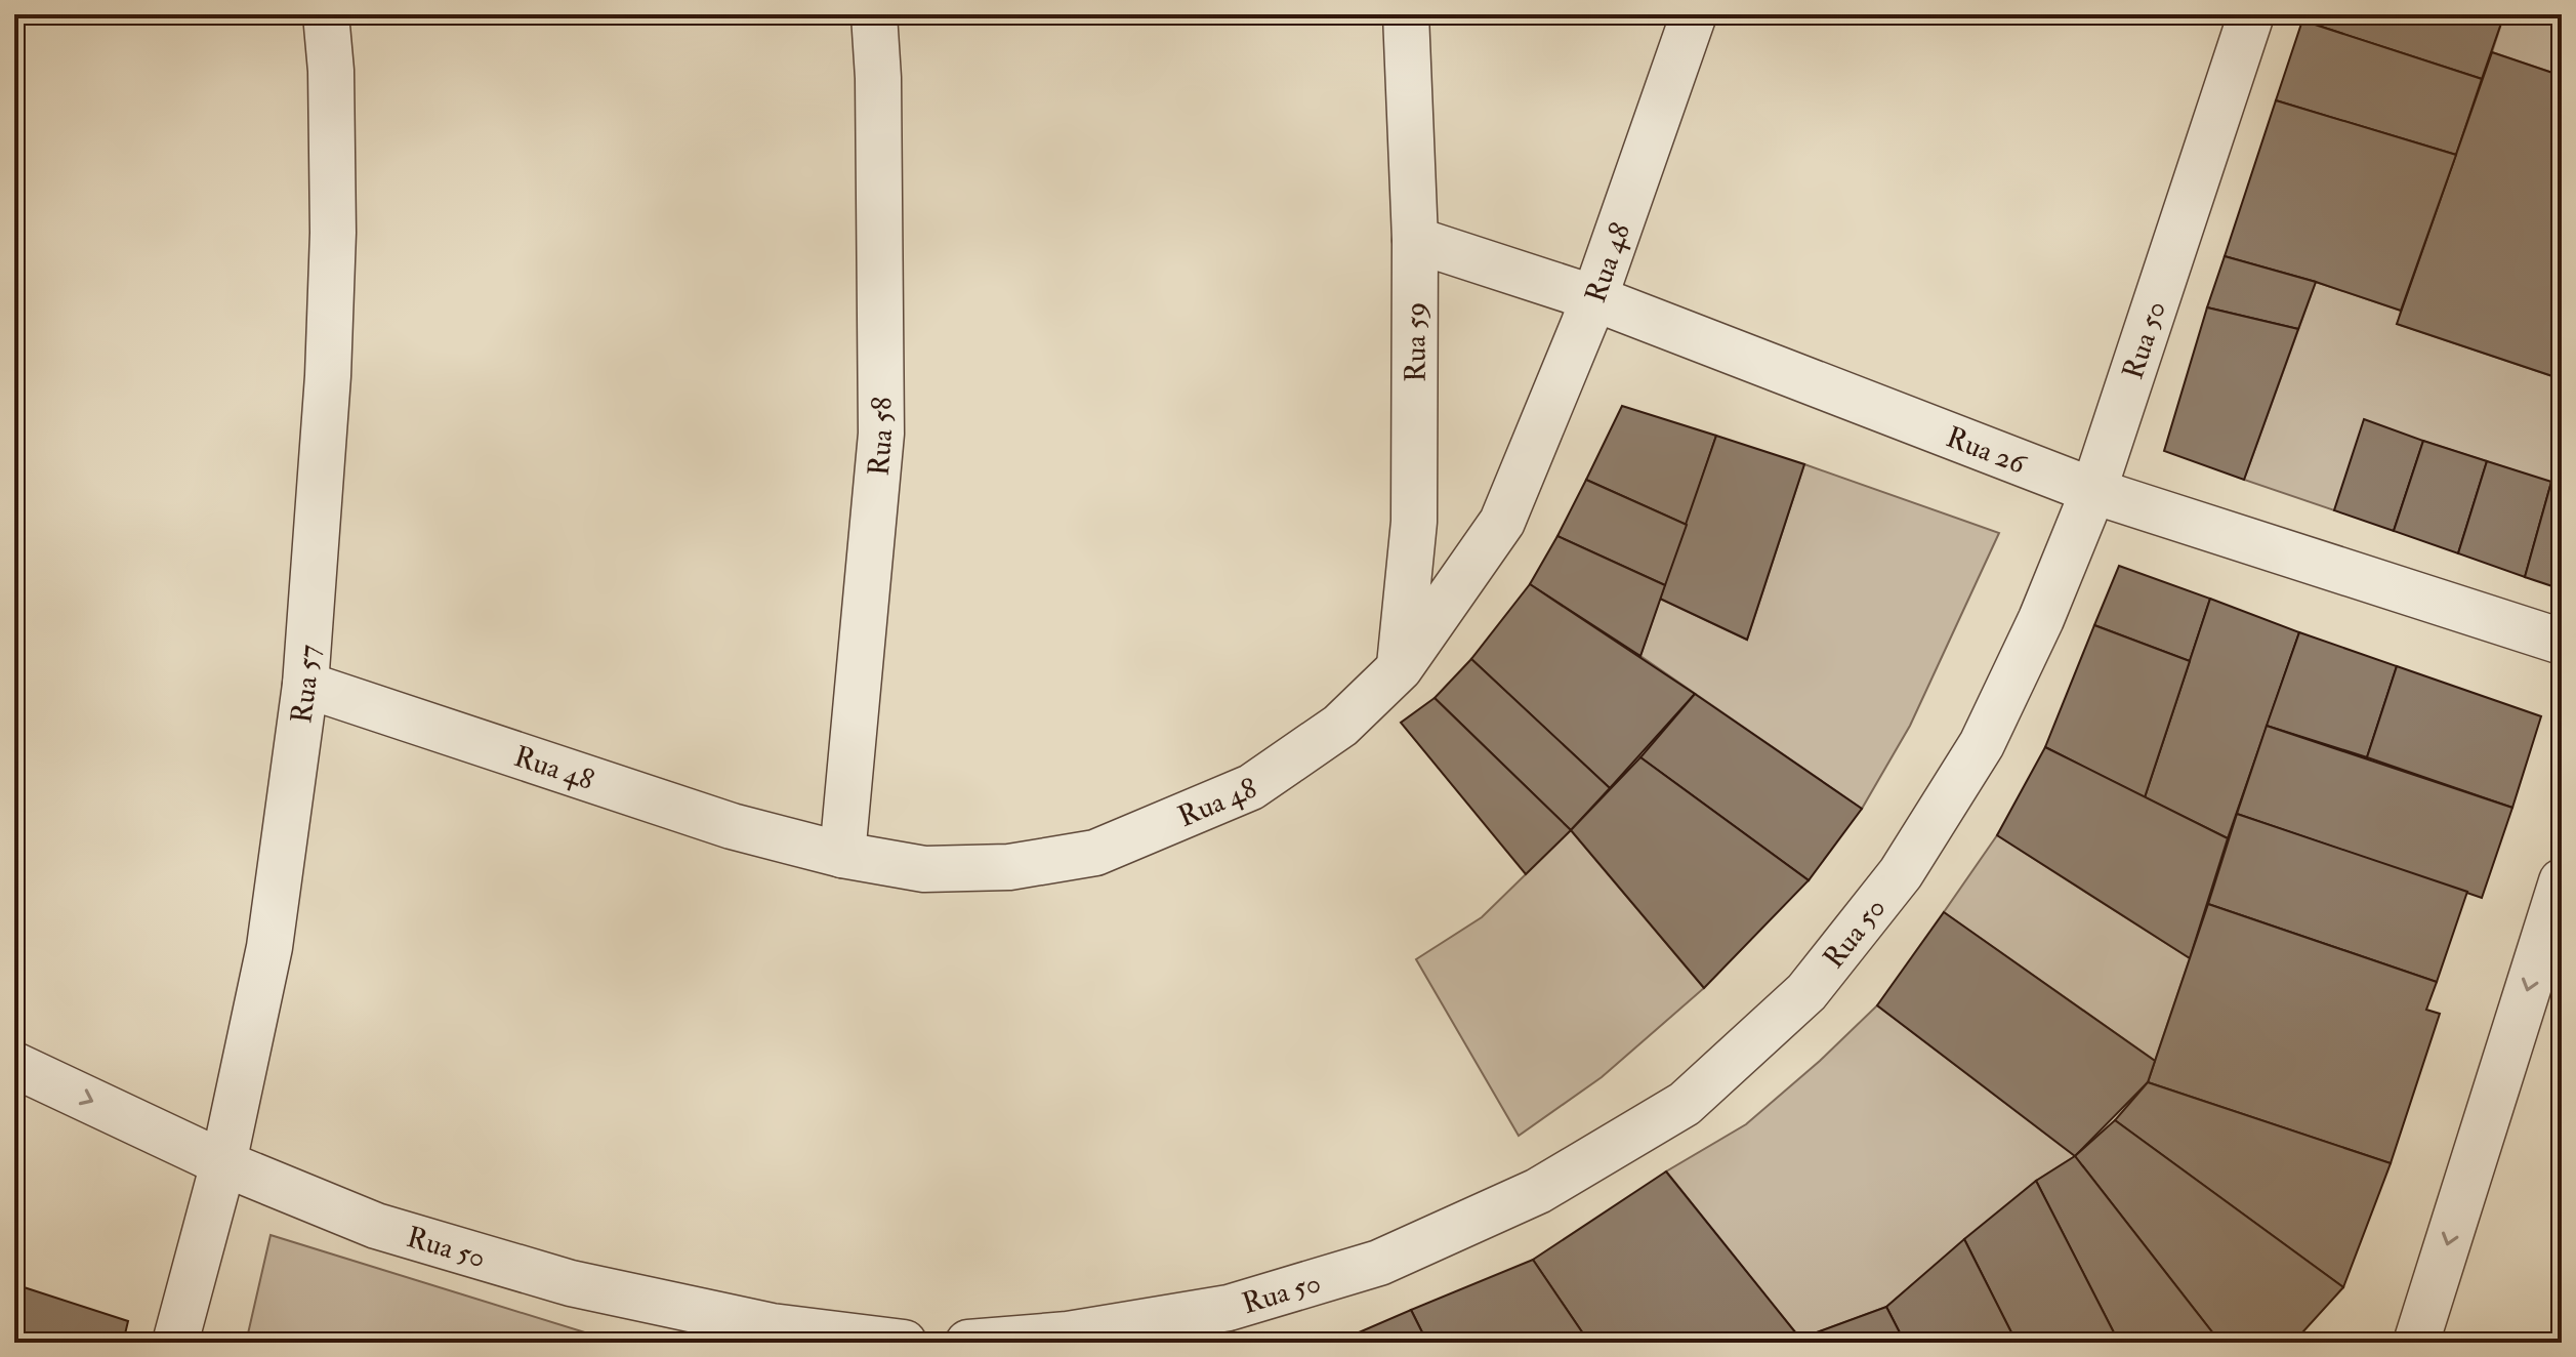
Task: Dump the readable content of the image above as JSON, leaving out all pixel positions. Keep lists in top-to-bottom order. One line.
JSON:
{"streets":{"street":["Rua 48","Rua 50","Rua 59","Rua 58","Rua 26","Rua 57"]},"crossings":[["Rua 48","Rua 59"],["Rua 48","Rua 58"],["Rua 48","Rua 26"],["Rua 48","Rua 57"],["Rua 50","Rua 26"],["Rua 50","Rua 57"],["Rua 59","Rua 26"]]}
